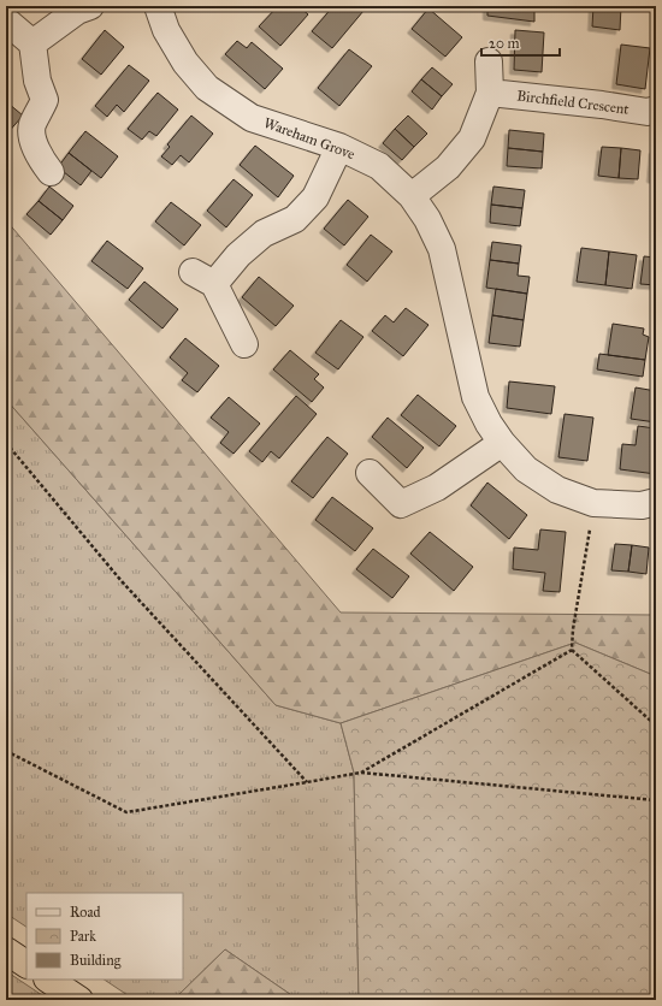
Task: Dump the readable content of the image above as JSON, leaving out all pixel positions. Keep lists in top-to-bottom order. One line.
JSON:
{"streets":{"street":["Birchfield Crescent","Wareham Grove"]},"legend":["Road","Park","Building"],"scale_bar":"20 m"}
